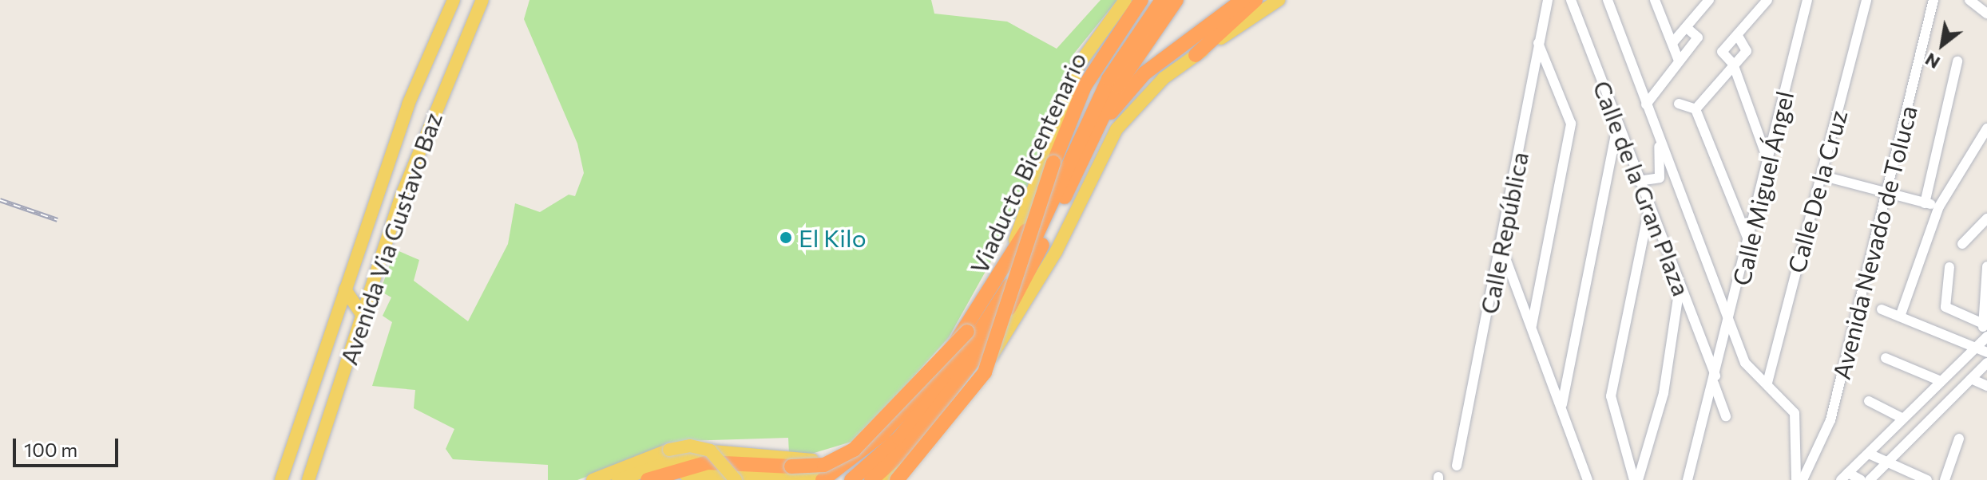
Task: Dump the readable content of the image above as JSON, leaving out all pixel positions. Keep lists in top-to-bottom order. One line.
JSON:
{"streets":{"highway":["Viaducto Bicentenario"],"main road":["Avenida Via Gustavo Baz"],"street":["Calle de la Gran Plaza","Calle Miguel Ángel","Calle De la Cruz","Calle República","Avenida Nevado de Toluca"]},"crossings":[["Calle de la Gran Plaza","Calle Miguel Ángel"],["Calle de la Gran Plaza","Calle De la Cruz"]],"places":["El Kilo"],"scale_bar":"100 m","north":"bottom left"}
